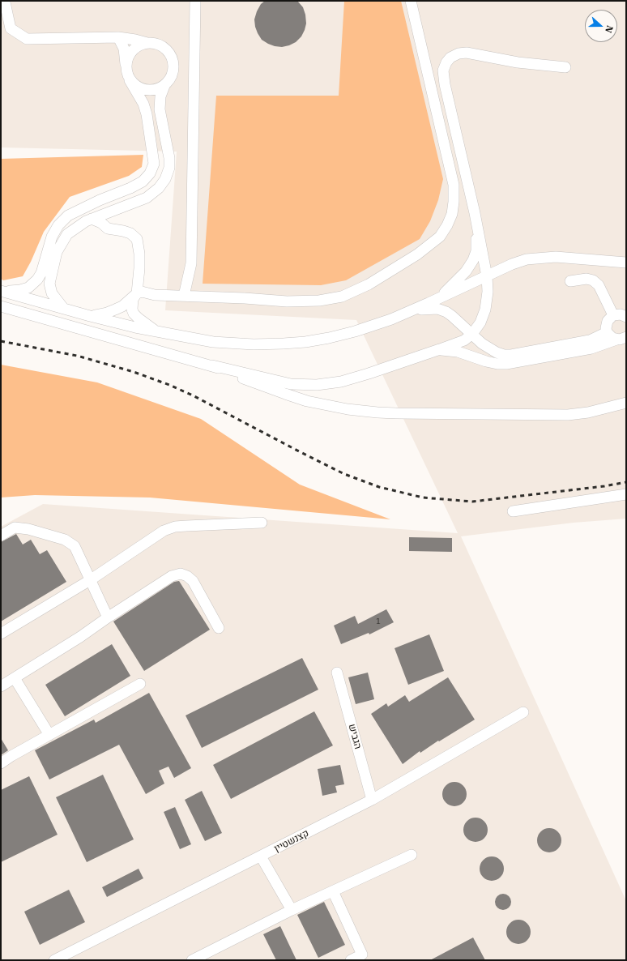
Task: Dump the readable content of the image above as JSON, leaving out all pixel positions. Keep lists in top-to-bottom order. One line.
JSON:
{"streets":{"street":["הגביש","קצנשטיין"]},"crossings":[["הגביש","קצנשטיין"]],"house_numbers":["1"],"north":"right"}
